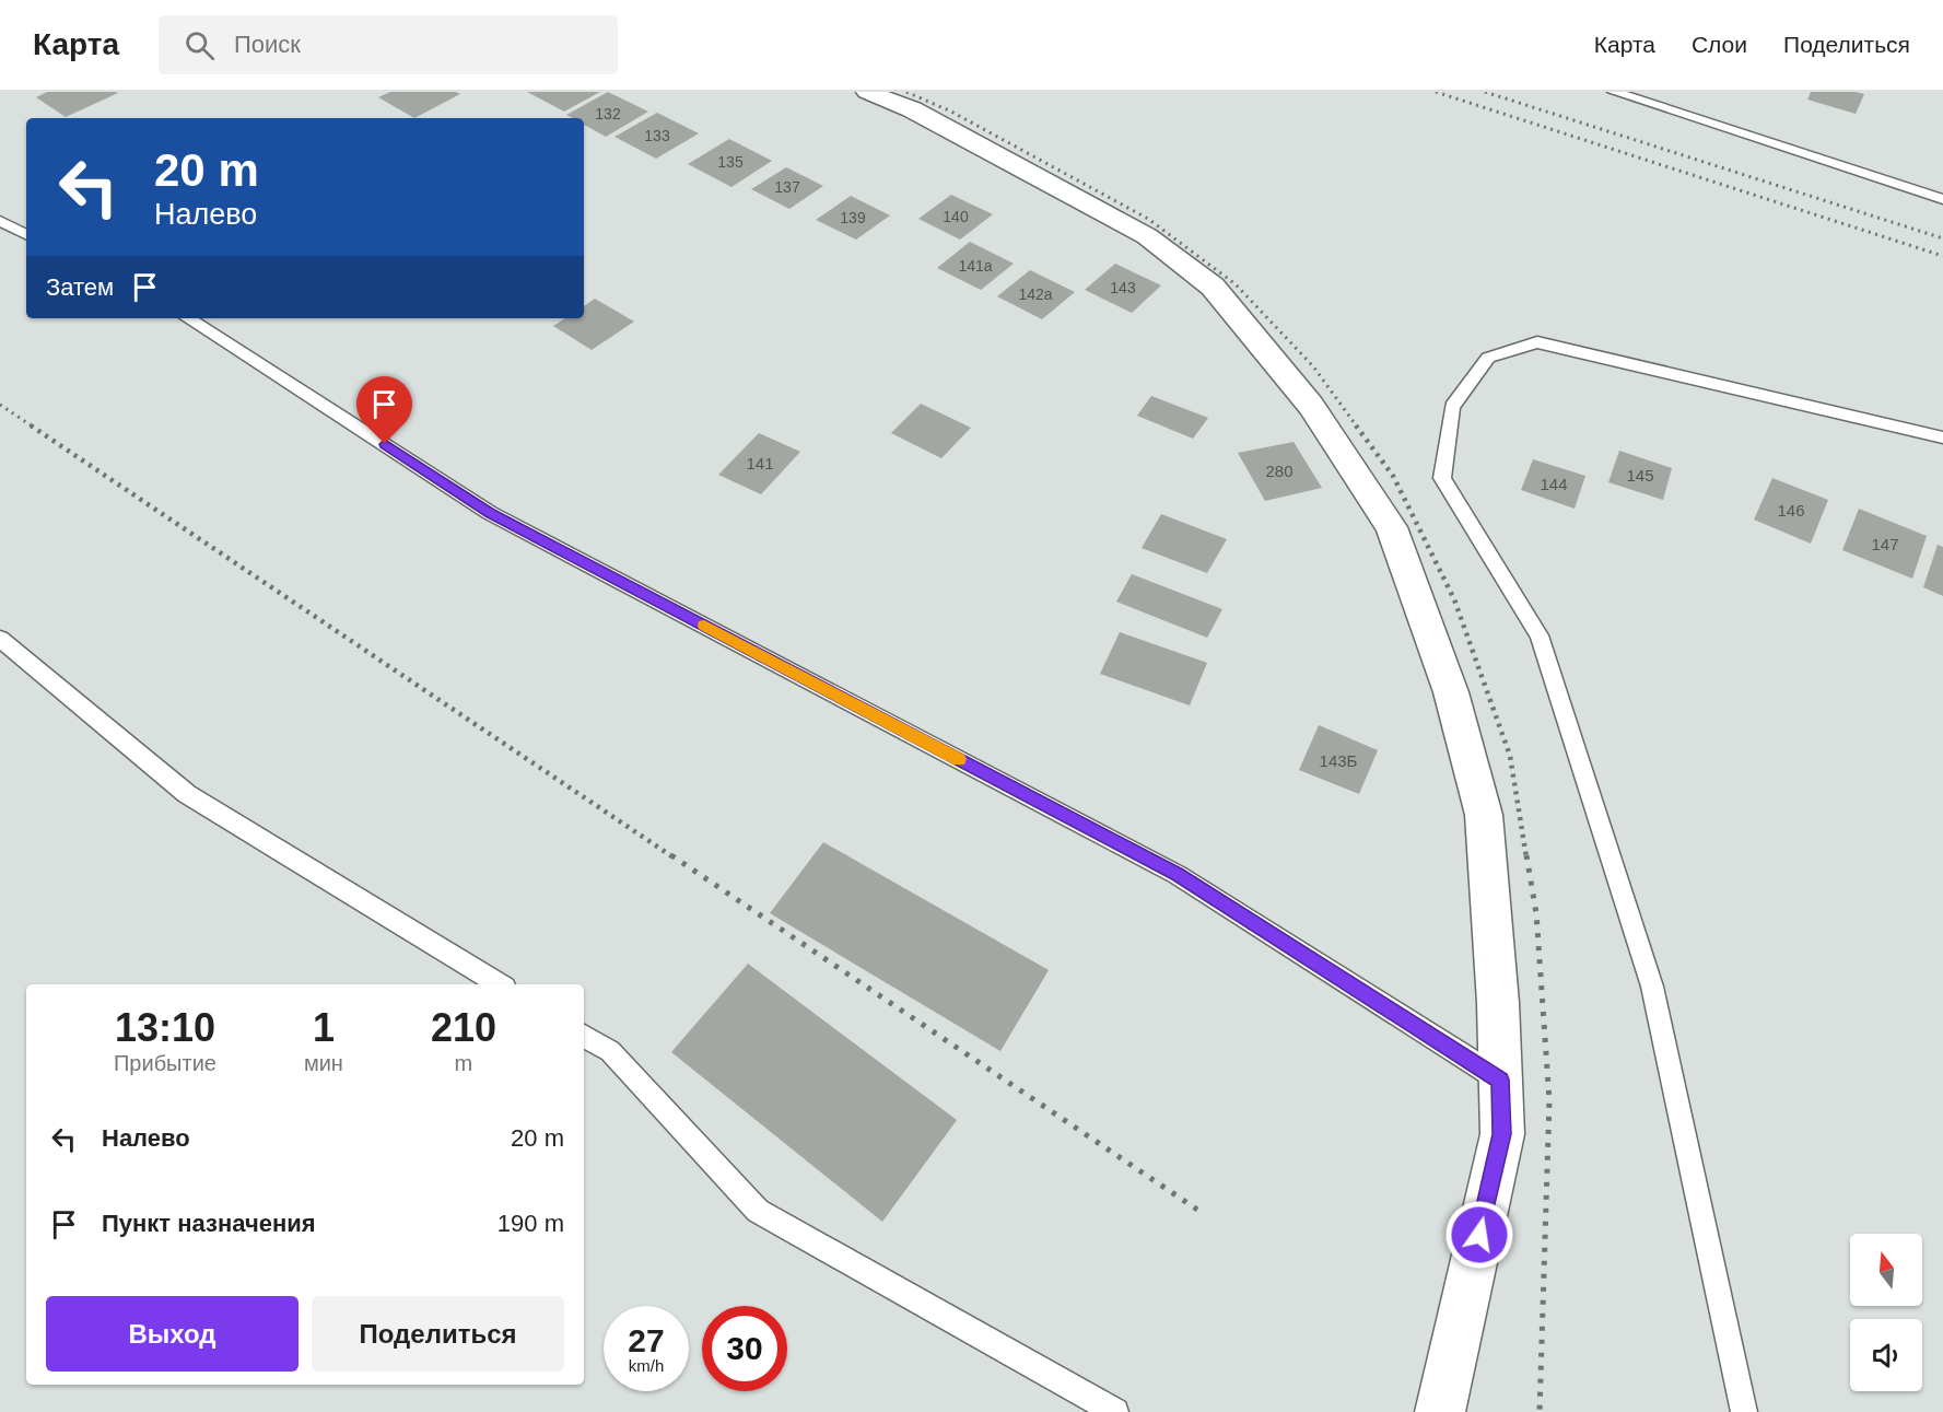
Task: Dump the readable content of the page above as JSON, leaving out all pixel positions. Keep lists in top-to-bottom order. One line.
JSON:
{"house_numbers":["132","133","135","137","140","139","141а","143","142а","141","280","145","144","146","147","143Б"],"north":"top","page":{"header":"Карта","search":"Поиск","nav":["Карта","Слои","Поделиться"],"turn":["20 m","Налево"],"then":"Затем","eta":["13:10","Прибытие","1","мин","210","m"],"list":[{"name":"Налево","value":"20 m"},{"name":"Пункт назначения","value":"190 m"}],"buttons":["Выход","Поделиться"],"speed":"27 km/h","limit":"30"}}
